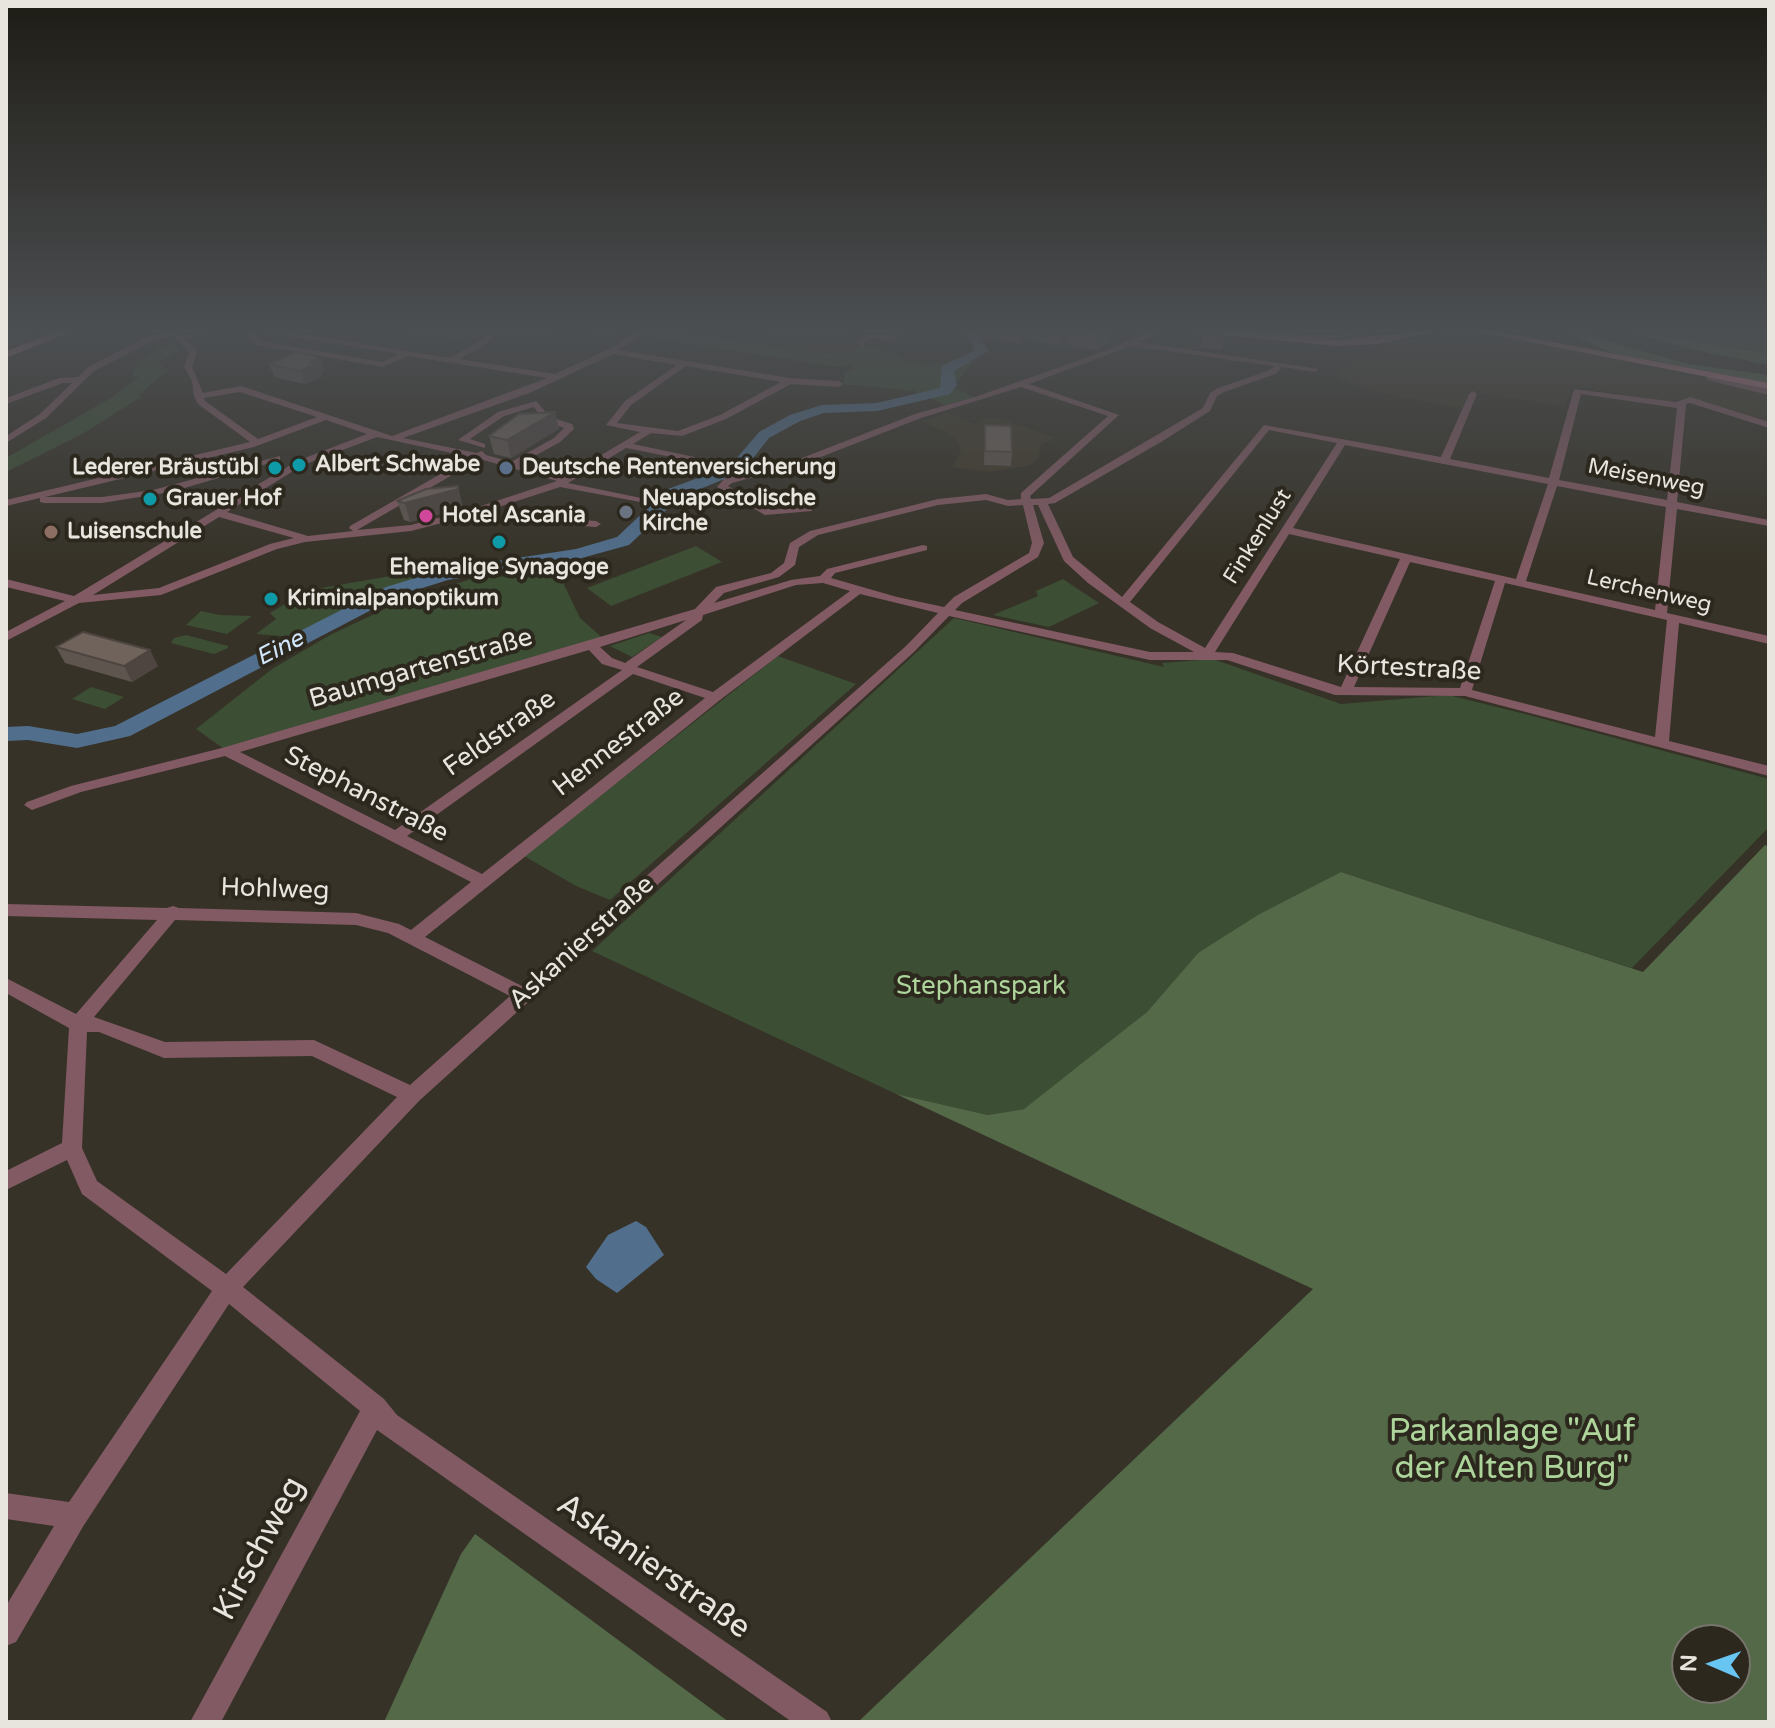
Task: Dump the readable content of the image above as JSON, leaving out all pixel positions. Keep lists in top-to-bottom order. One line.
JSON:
{"streets":{"street":["Meisenweg","Finkenlust","Lerchenweg","Baumgartenstraße","Körtestraße","Feldstraße","Hennestraße","Stephanstraße","Hohlweg","Askanierstraße","Kirschweg"]},"crossings":[["Meisenweg","Finkenlust"],["Finkenlust","Lerchenweg"],["Finkenlust","Körtestraße"],["Baumgartenstraße","Körtestraße"],["Baumgartenstraße","Feldstraße"],["Baumgartenstraße","Stephanstraße"],["Körtestraße","Hennestraße"],["Körtestraße","Askanierstraße"],["Feldstraße","Stephanstraße"],["Hennestraße","Stephanstraße"],["Hennestraße","Hohlweg"],["Hohlweg","Askanierstraße"],["Askanierstraße","Kirschweg"]],"water":["Eine"],"parks":["Stephanspark","Parkanlage \"Auf der Alten Burg\""],"places":["Albert Schwabe","Lederer Bräustübl","Deutsche Rentenversicherung","Grauer Hof","Neuapostolische Kirche","Hotel Ascania","Luisenschule","Ehemalige Synagoge","Kriminalpanoptikum"],"north":"left"}
